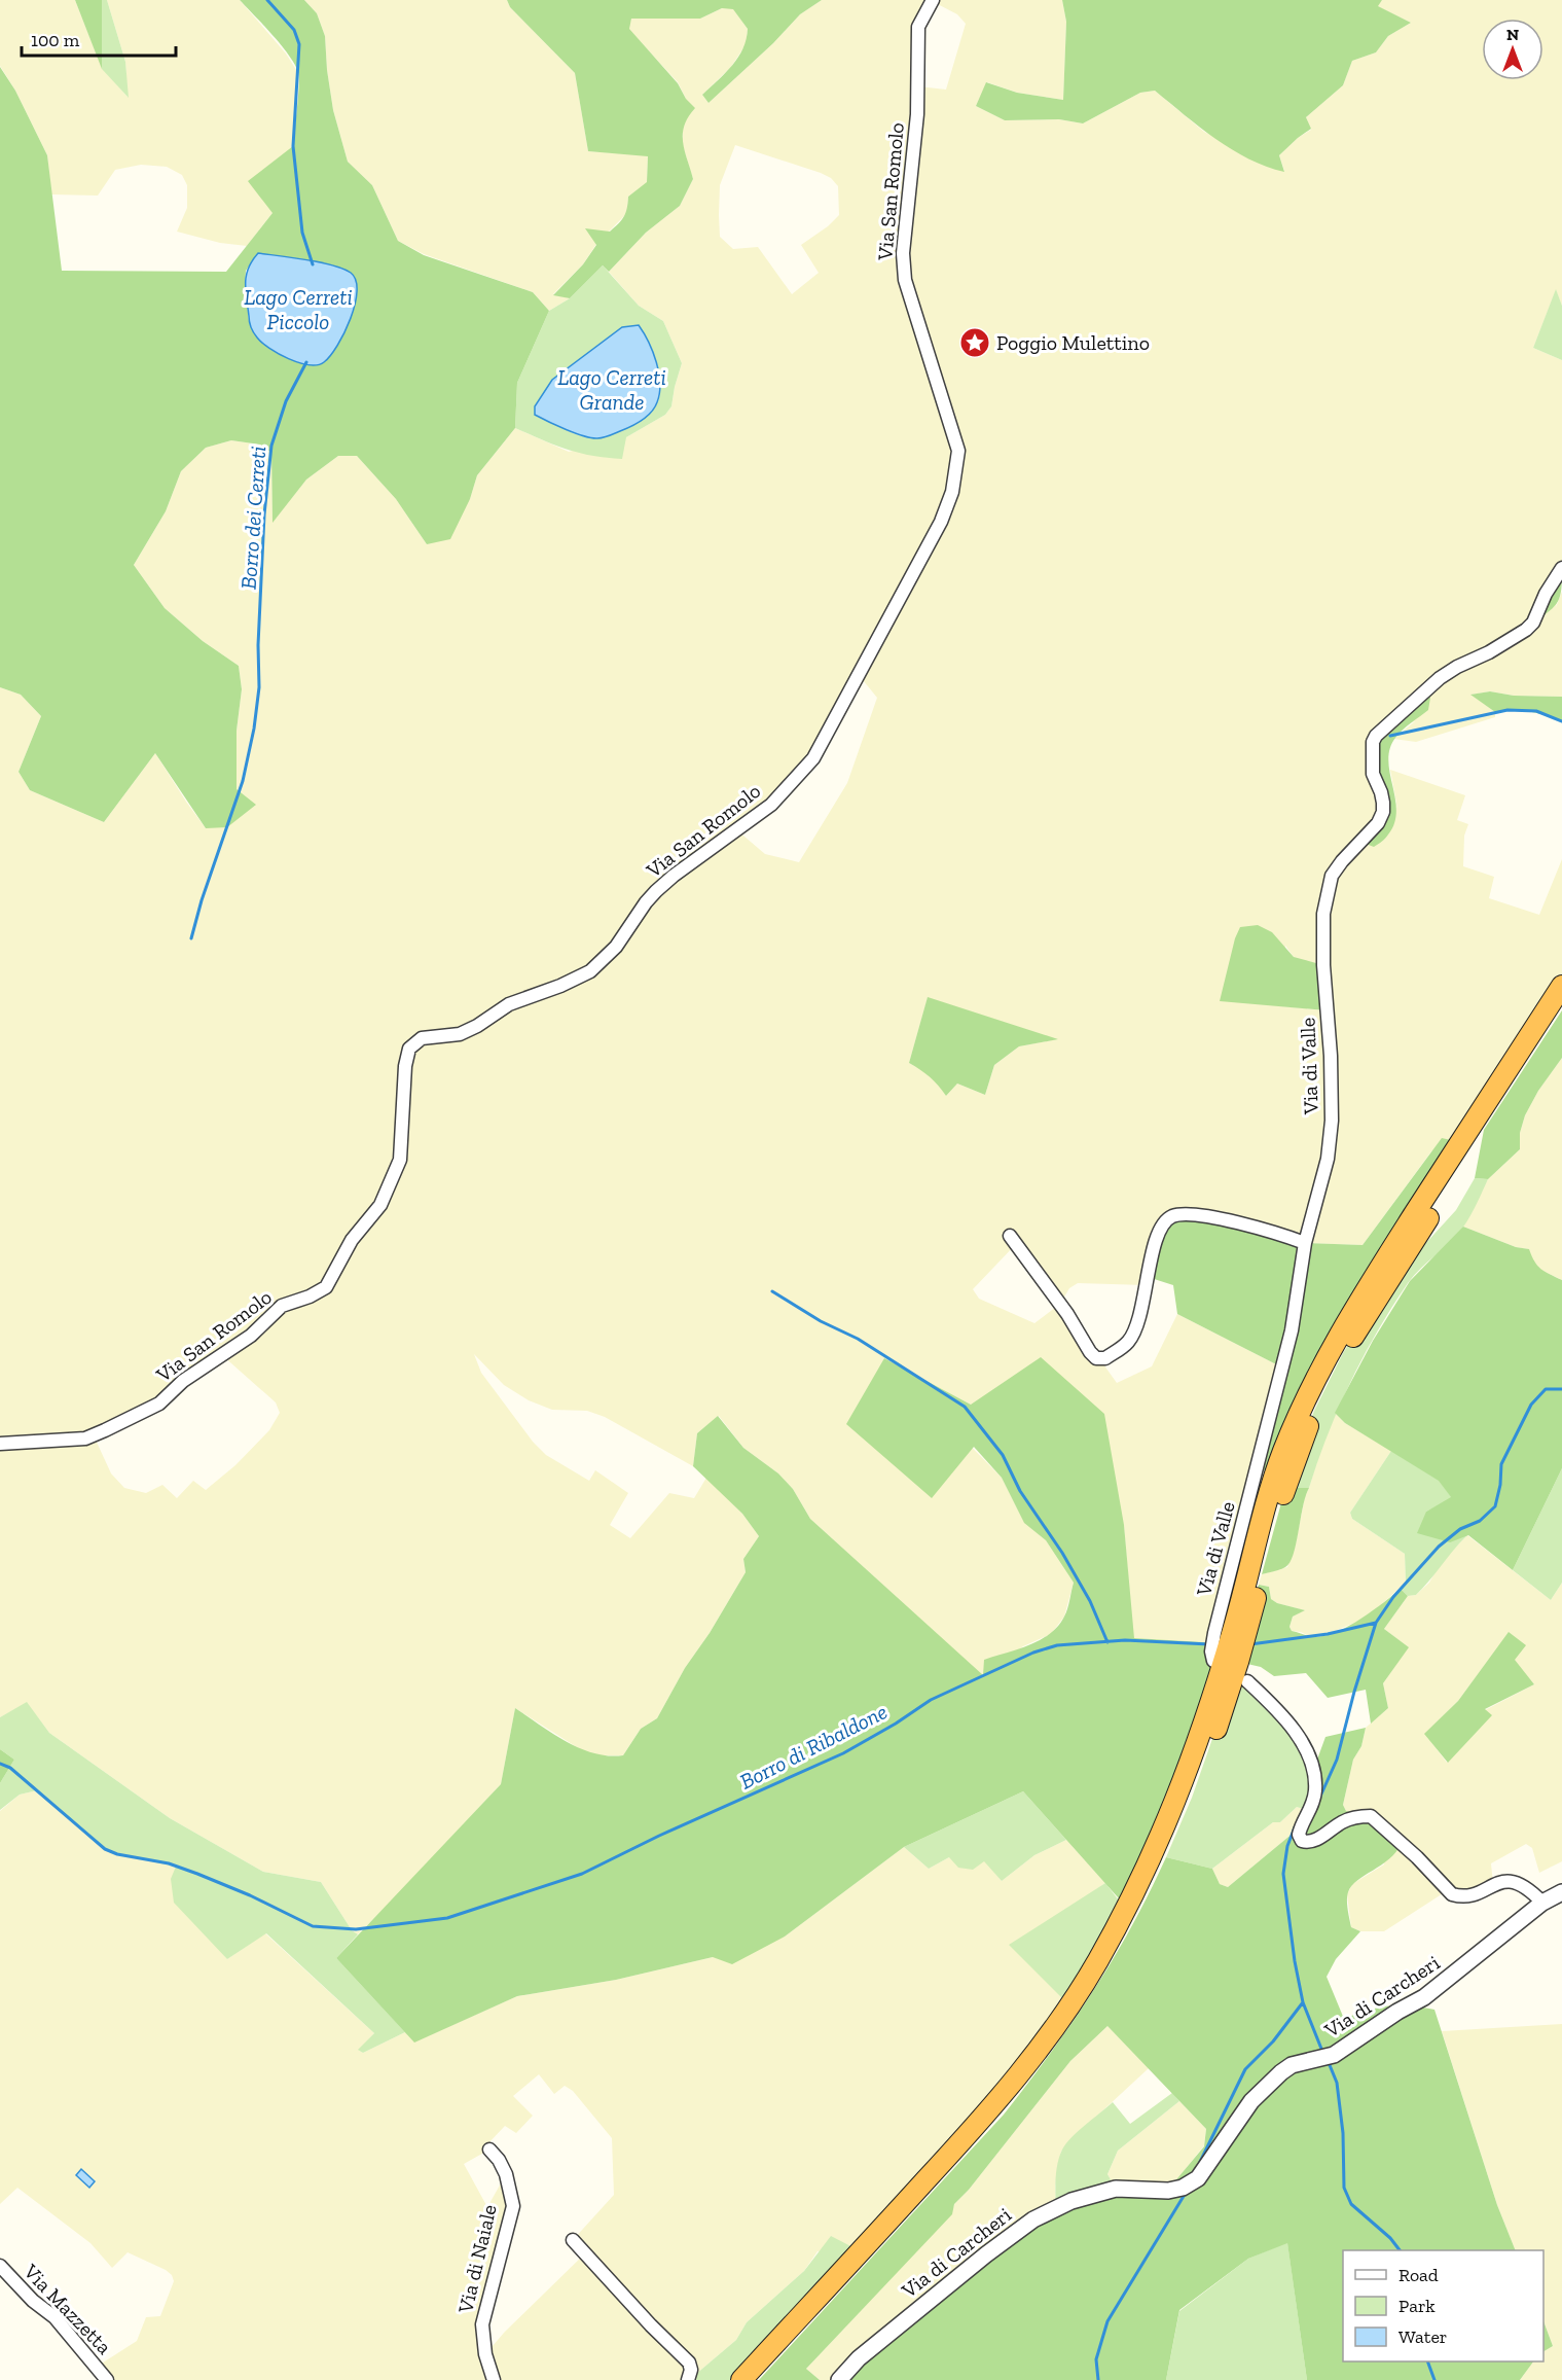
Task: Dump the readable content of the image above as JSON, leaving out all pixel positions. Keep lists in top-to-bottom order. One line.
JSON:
{"streets":{"street":["Via San Romolo","Via di Valle","Via di Carcheri","Via di Naiale","Via Mazzetta"]},"water":["Lago Cerreti Piccolo","Lago Cerreti Grande","Borro dei Cerreti","Borro di Ribaldone"],"places":{"place":["Poggio Mulettino"]},"legend":["Road","Park","Water"],"scale_bar":"100 m","north":"top"}
